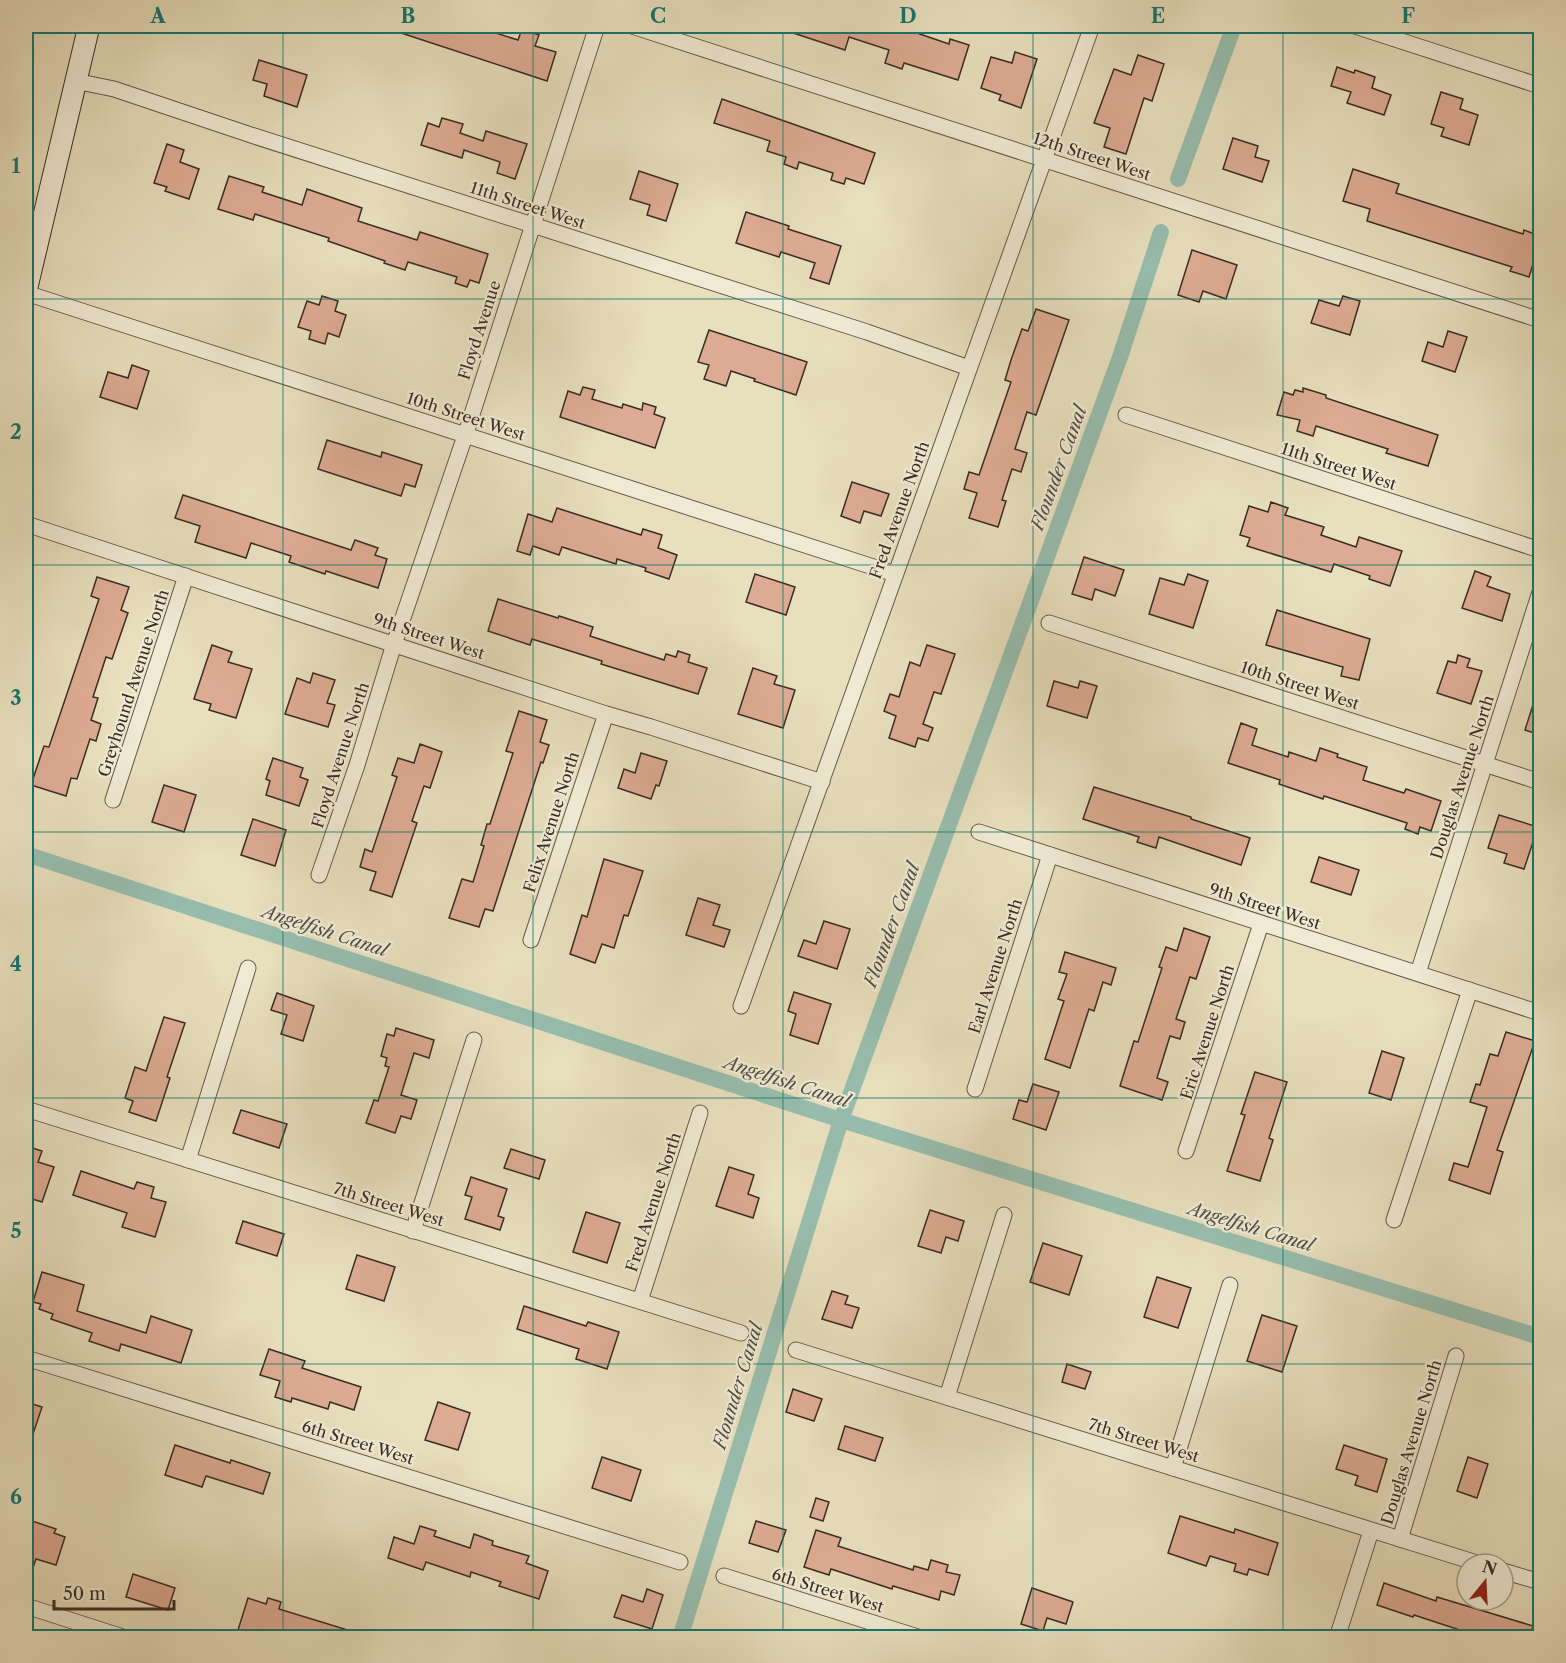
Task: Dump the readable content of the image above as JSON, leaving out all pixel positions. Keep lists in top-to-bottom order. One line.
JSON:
{"streets":{"street":["12th Street West","11th Street West","Floyd Avenue","10th Street West","Fred Avenue North","9th Street West","Greyhound Avenue North","Floyd Avenue North","Douglas Avenue North","Felix Avenue North","Earl Avenue North","Eric Avenue North","7th Street West","6th Street West"]},"crossings":[["12th Street West","Fred Avenue North"],["11th Street West","Floyd Avenue"],["11th Street West","Fred Avenue North"],["Floyd Avenue","10th Street West"],["Floyd Avenue","9th Street West"],["Floyd Avenue","Floyd Avenue North"],["10th Street West","Fred Avenue North"],["10th Street West","Douglas Avenue North"],["Fred Avenue North","9th Street West"],["Fred Avenue North","7th Street West"],["9th Street West","Greyhound Avenue North"],["9th Street West","Floyd Avenue North"],["9th Street West","Douglas Avenue North"],["9th Street West","Felix Avenue North"],["9th Street West","Earl Avenue North"],["9th Street West","Eric Avenue North"],["Douglas Avenue North","7th Street West"]],"water":["Flounder Canal","Angelfish Canal"],"scale_bar":"50 m","north":"top","grid":{"columns":["A","B","C","D","E","F"],"rows":["1","2","3","4","5","6"]}}
